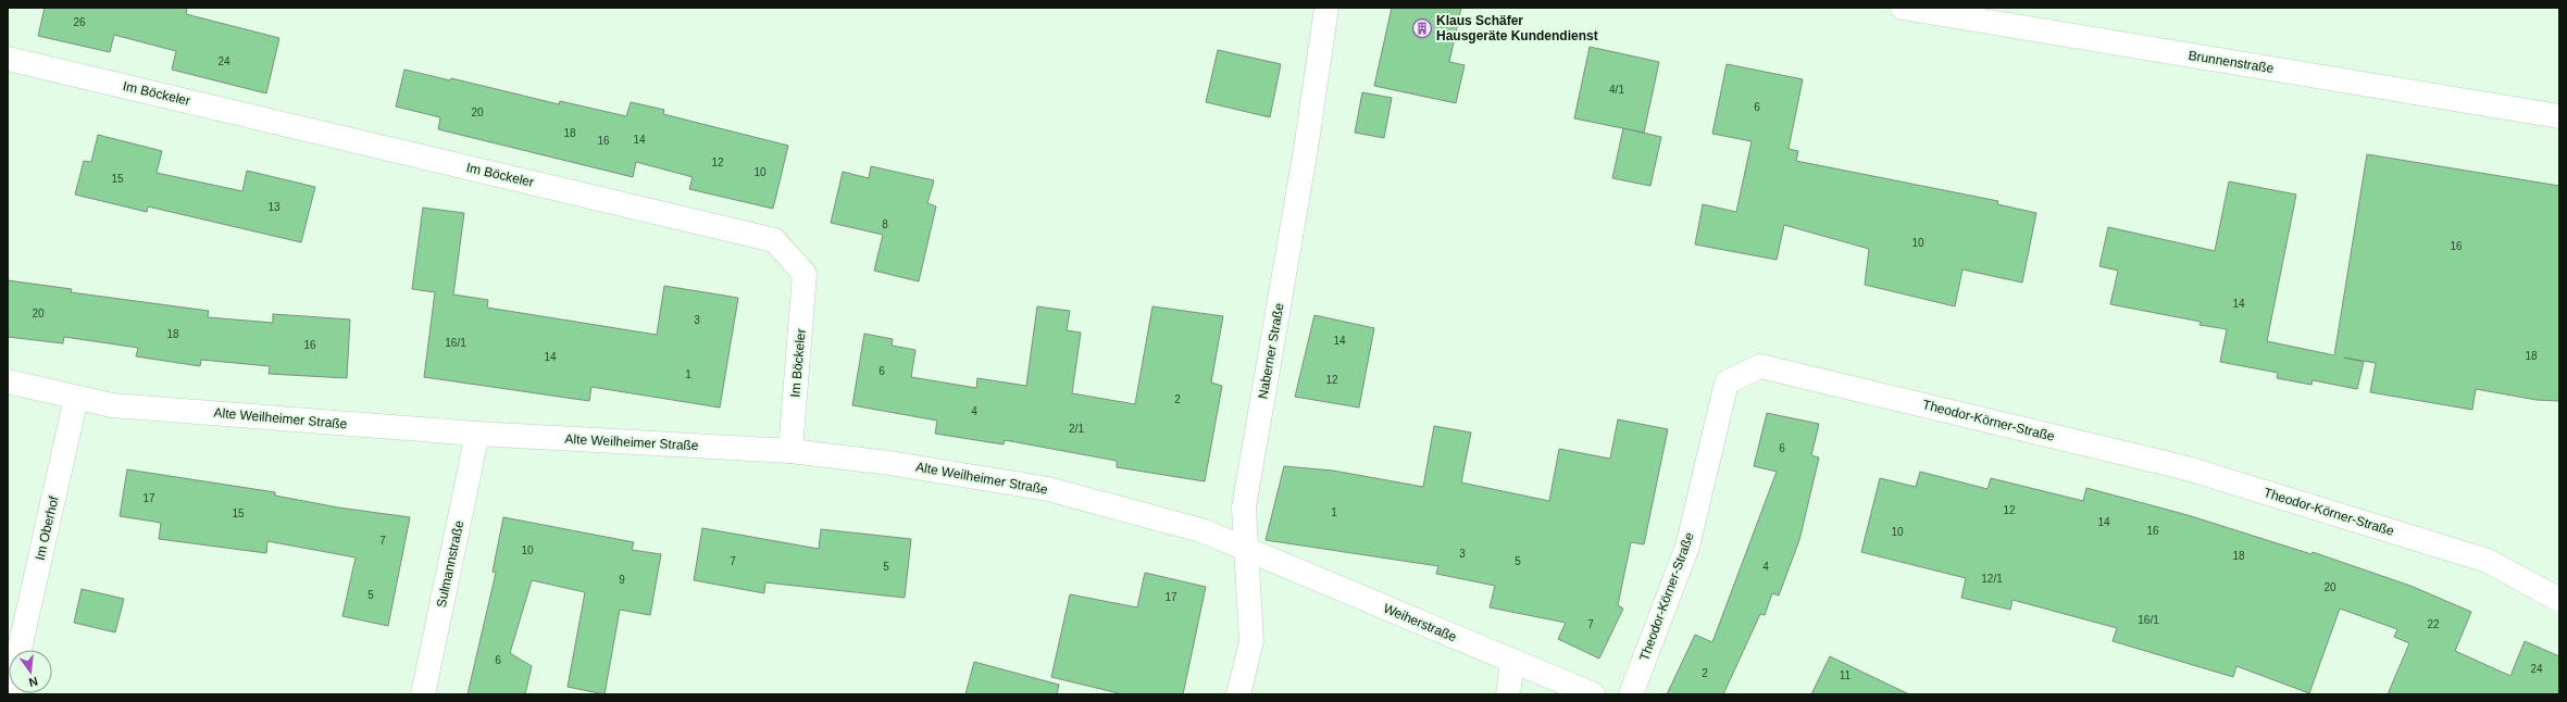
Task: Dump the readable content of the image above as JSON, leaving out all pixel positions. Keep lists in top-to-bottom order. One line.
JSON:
{"streets":{"street":["Brunnenstraße","Im Böckeler","Naberner Straße","Alte Weilheimer Straße","Theodor-Körner-Straße","Im Oberhof","Sulmannstraße","Weiherstraße"]},"crossings":[["Im Böckeler","Alte Weilheimer Straße"],["Naberner Straße","Alte Weilheimer Straße"],["Naberner Straße","Weiherstraße"],["Alte Weilheimer Straße","Im Oberhof"],["Alte Weilheimer Straße","Sulmannstraße"],["Alte Weilheimer Straße","Weiherstraße"]],"places":{"building":["Klaus Schäfer Hausgeräte Kundendienst"]},"house_numbers":["26","24","4/1","6","20","18","14","16","12","10","15","13","8","10","16","14","20","3","18","14","16/1","16","18","14","6","1","12","2","4","2/1","6","17","12","1","15","14","16","10","7","10","3","18","7","5","5","4","12/1","9","20","5","17","16/1","7","22","6","24","2","11"],"north":"bottom"}
